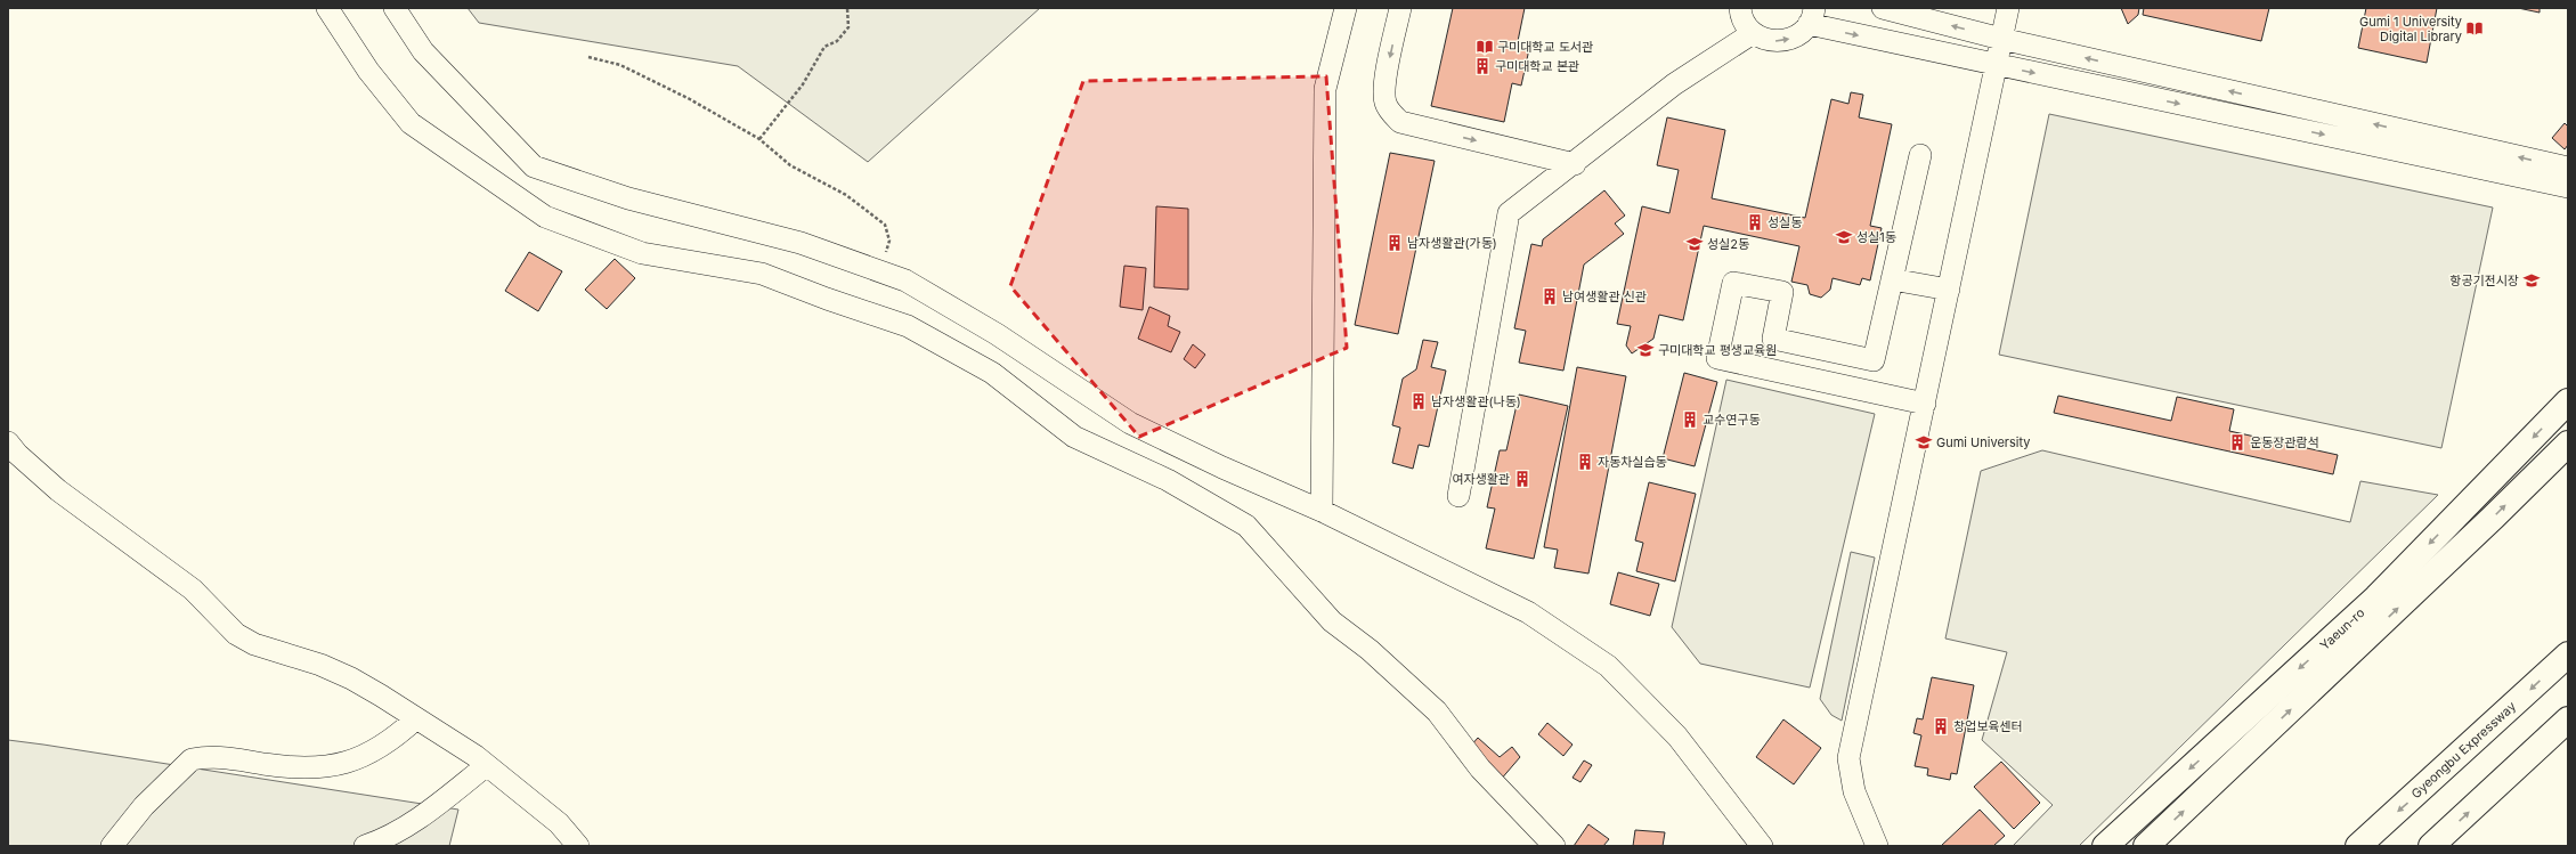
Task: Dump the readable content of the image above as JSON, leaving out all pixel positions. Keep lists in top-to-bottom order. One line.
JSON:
{"streets":{"main road":["Yaeun-ro","Gyeongbu Expressway"]},"places":{"library":["Gumi 1 University Digital Library","구미대학교 도서관"],"building":["구미대학교 본관","성실동","남자생활관(가동)","남여생활관 신관","남자생활관(나동)","교수연구동","운동장관람석","자동차실습동","여자생활관","창업보육센터"],"school or university":["성실1동","성실2동","항공기전시장","구미대학교 평생교육원","Gumi University"]}}
